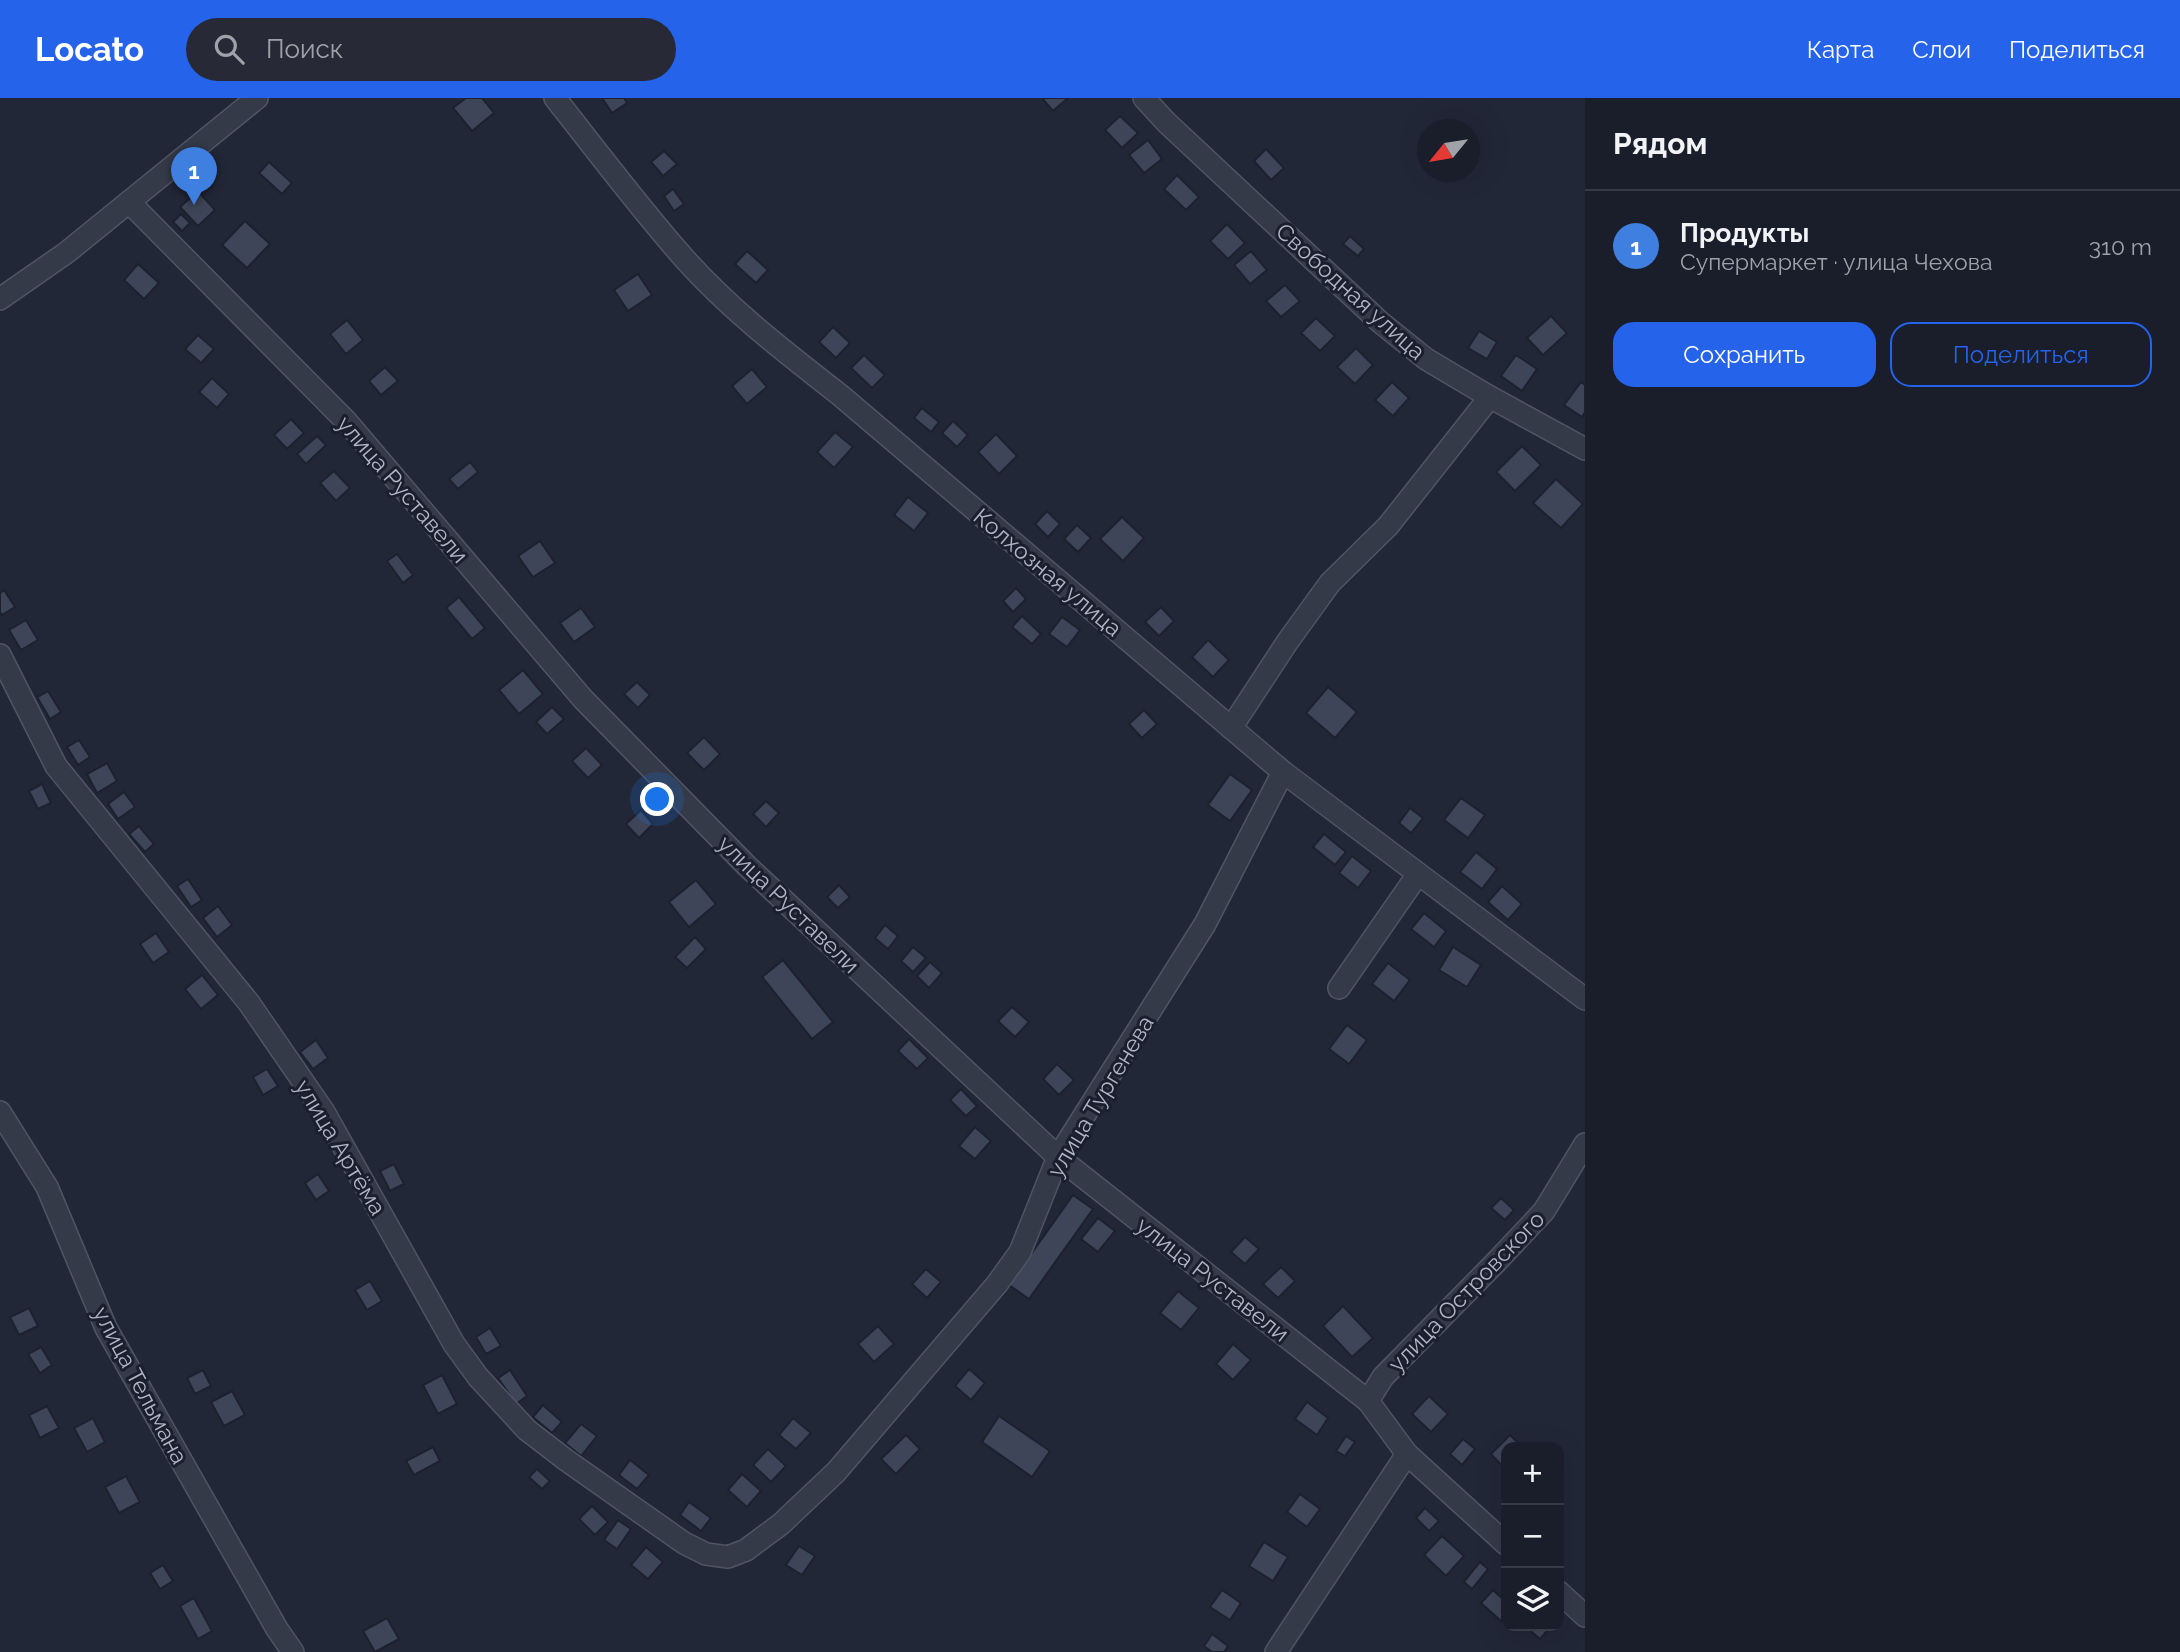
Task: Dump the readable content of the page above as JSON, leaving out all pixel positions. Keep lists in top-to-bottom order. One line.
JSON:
{"streets":{"street":["Свободная улица","улица Руставели","Колхозная улица","улица Тургенева","улица Артёма","улица Островского","улица Тельмана"]},"crossings":[["улица Руставели","улица Тургенева"],["улица Руставели","улица Островского"],["Колхозная улица","улица Тургенева"],["улица Тургенева","улица Артёма"]],"north":"bottom left","page":{"header":"Locato","search":"Поиск","nav":["Карта","Слои","Поделиться"],"heading":"Рядом","pins":"1","list":[{"mark":"1","name":"Продукты","note":"Супермаркет · улица Чехова","value":"310 m"}],"buttons":["Сохранить","Поделиться"],"map_buttons":["+","−"]}}
